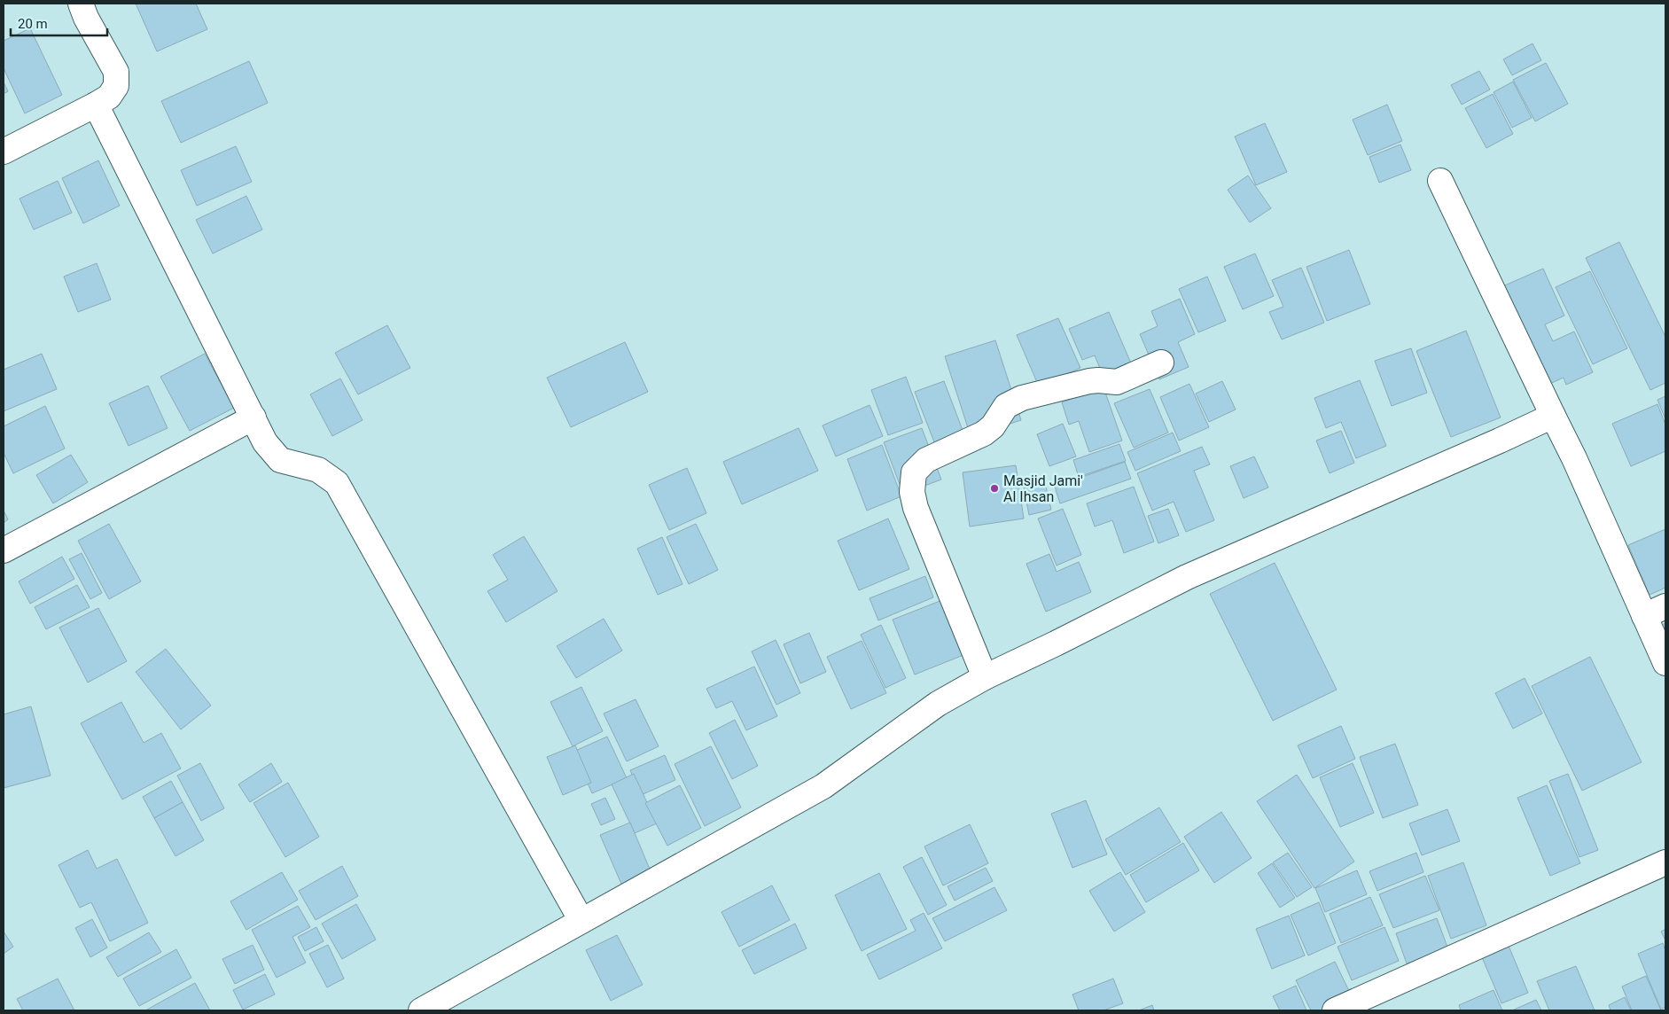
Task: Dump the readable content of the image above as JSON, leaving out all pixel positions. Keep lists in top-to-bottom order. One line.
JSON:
{"places":["Masjid Jami' Al Ihsan"],"scale_bar":"20 m"}
